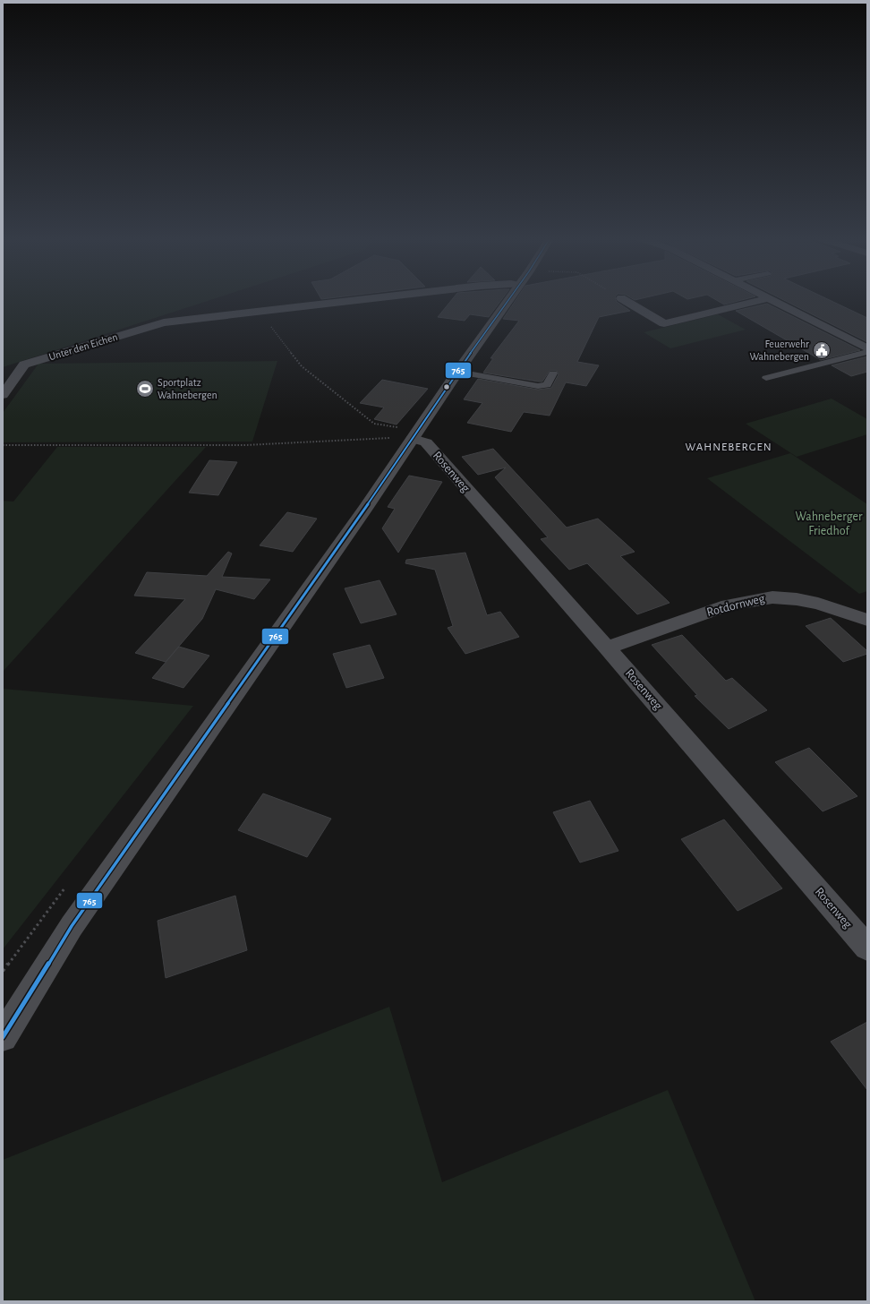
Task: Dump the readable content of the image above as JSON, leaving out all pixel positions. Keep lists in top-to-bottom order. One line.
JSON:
{"streets":{"street":["Unter den Eichen","Rosenweg","Rotdornweg"]},"crossings":[["Rosenweg","Rotdornweg"]],"districts":["WAHNEBERGEN"],"parks":["Wahneberger Friedhof"],"places":{"public building":["Feuerwehr Wahnebergen"],"sports":["Sportplatz Wahnebergen"]},"lines":["transit line 765"]}
